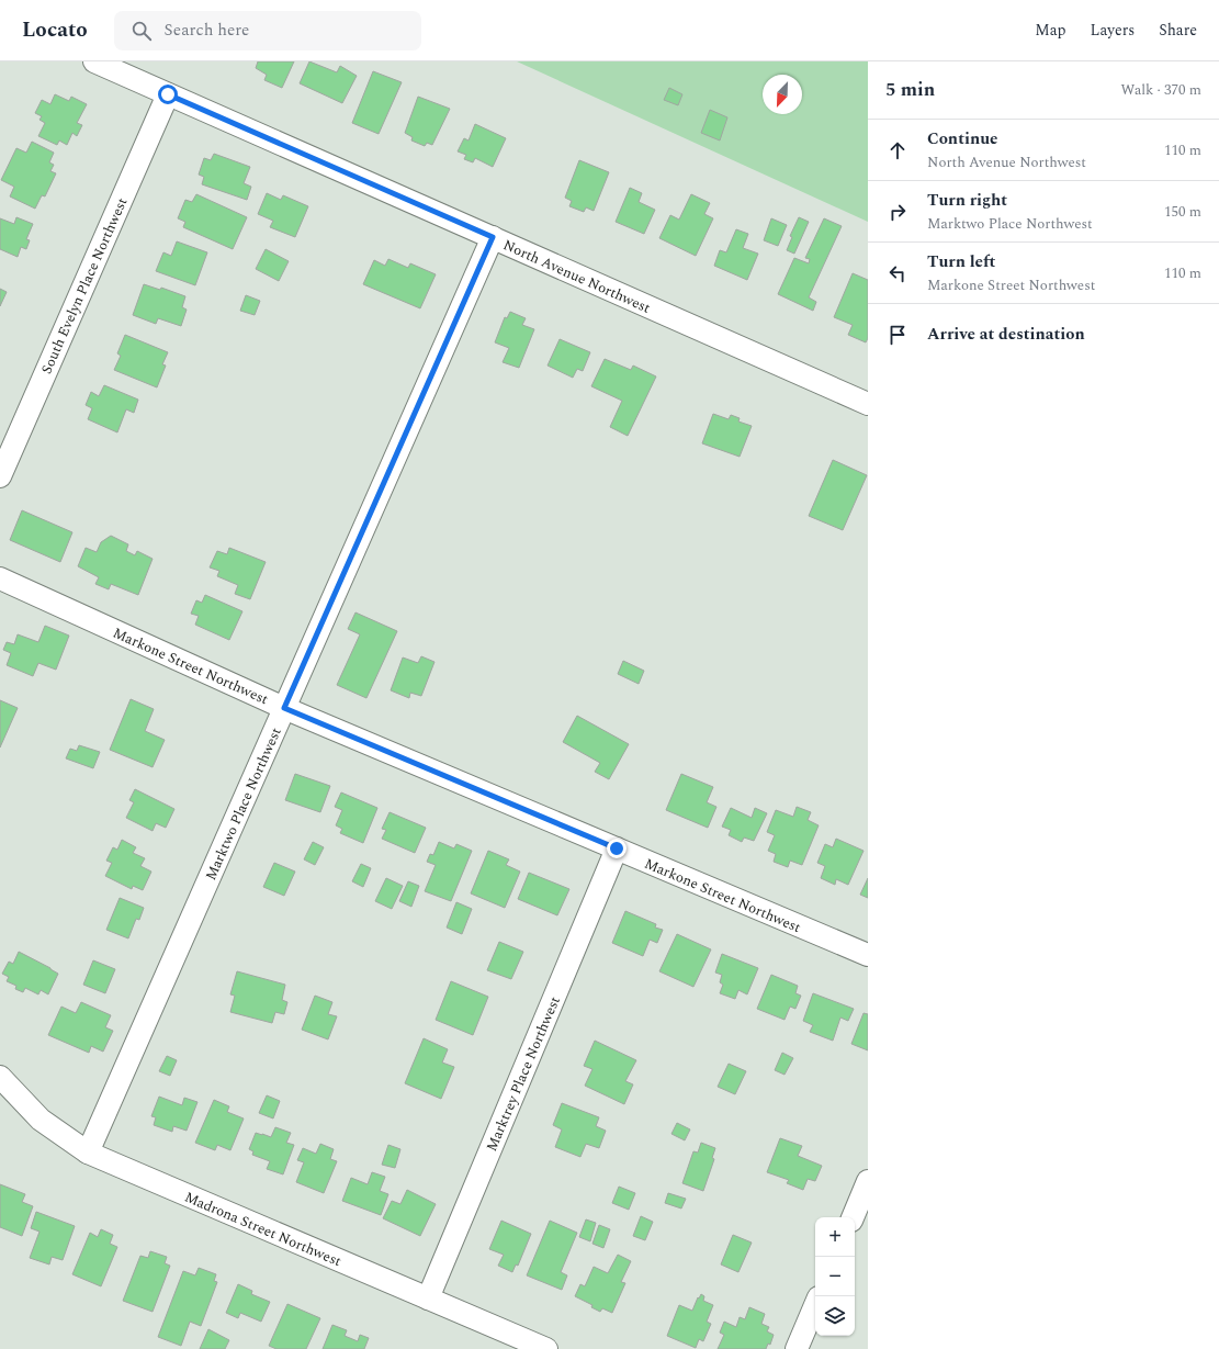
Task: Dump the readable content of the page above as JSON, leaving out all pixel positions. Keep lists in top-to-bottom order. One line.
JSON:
{"streets":{"street":["North Avenue Northwest","South Evelyn Place Northwest","Markone Street Northwest","Marktwo Place Northwest","Marktrey Place Northwest","Madrona Street Northwest"]},"crossings":[["North Avenue Northwest","South Evelyn Place Northwest"],["North Avenue Northwest","Marktwo Place Northwest"],["Markone Street Northwest","Marktwo Place Northwest"],["Markone Street Northwest","Marktrey Place Northwest"],["Marktwo Place Northwest","Madrona Street Northwest"],["Marktrey Place Northwest","Madrona Street Northwest"]],"north":"bottom left","page":{"header":"Locato","search":"Search here","nav":["Map","Layers","Share"],"heading":["5 min","Walk · 370 m"],"list":[["Continue","North Avenue Northwest","110 m"],["Turn right","Marktwo Place Northwest","150 m"],["Turn left","Markone Street Northwest","110 m"],"Arrive at destination"],"map_buttons":["+","−"]}}
